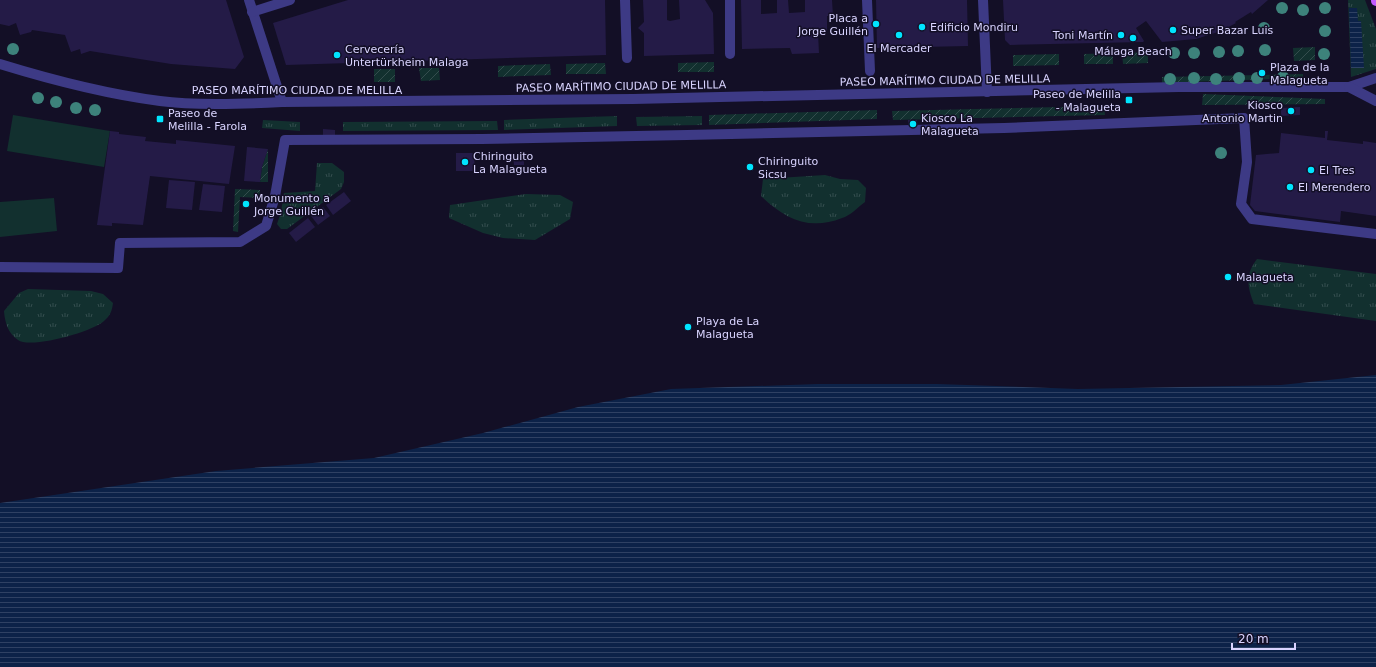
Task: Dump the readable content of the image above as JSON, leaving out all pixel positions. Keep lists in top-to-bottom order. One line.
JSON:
{"streets":{"street":["PASEO MARÍTIMO CIUDAD DE MELILLA"]},"places":{"other":["Placa a Jorge Guillén","Edificio Mondiru","Super Bazar Luis","El Mercader","Toni Martín","Málaga Beach","Cervecería Untertürkheim Malaga","Plaza de la Malagueta","Kiosco Antonio Martin","Kiosco La Malagueta","Chiringuito La Malagueta","Chiringuito Sicsu","El Tres","El Merendero","Monumento a Jorge Guillén","Malagueta","Playa de La Malagueta"],"transit":["Paseo de Melilla - Malagueta","Paseo de Melilla - Farola"]},"scale_bar":"20 m"}
